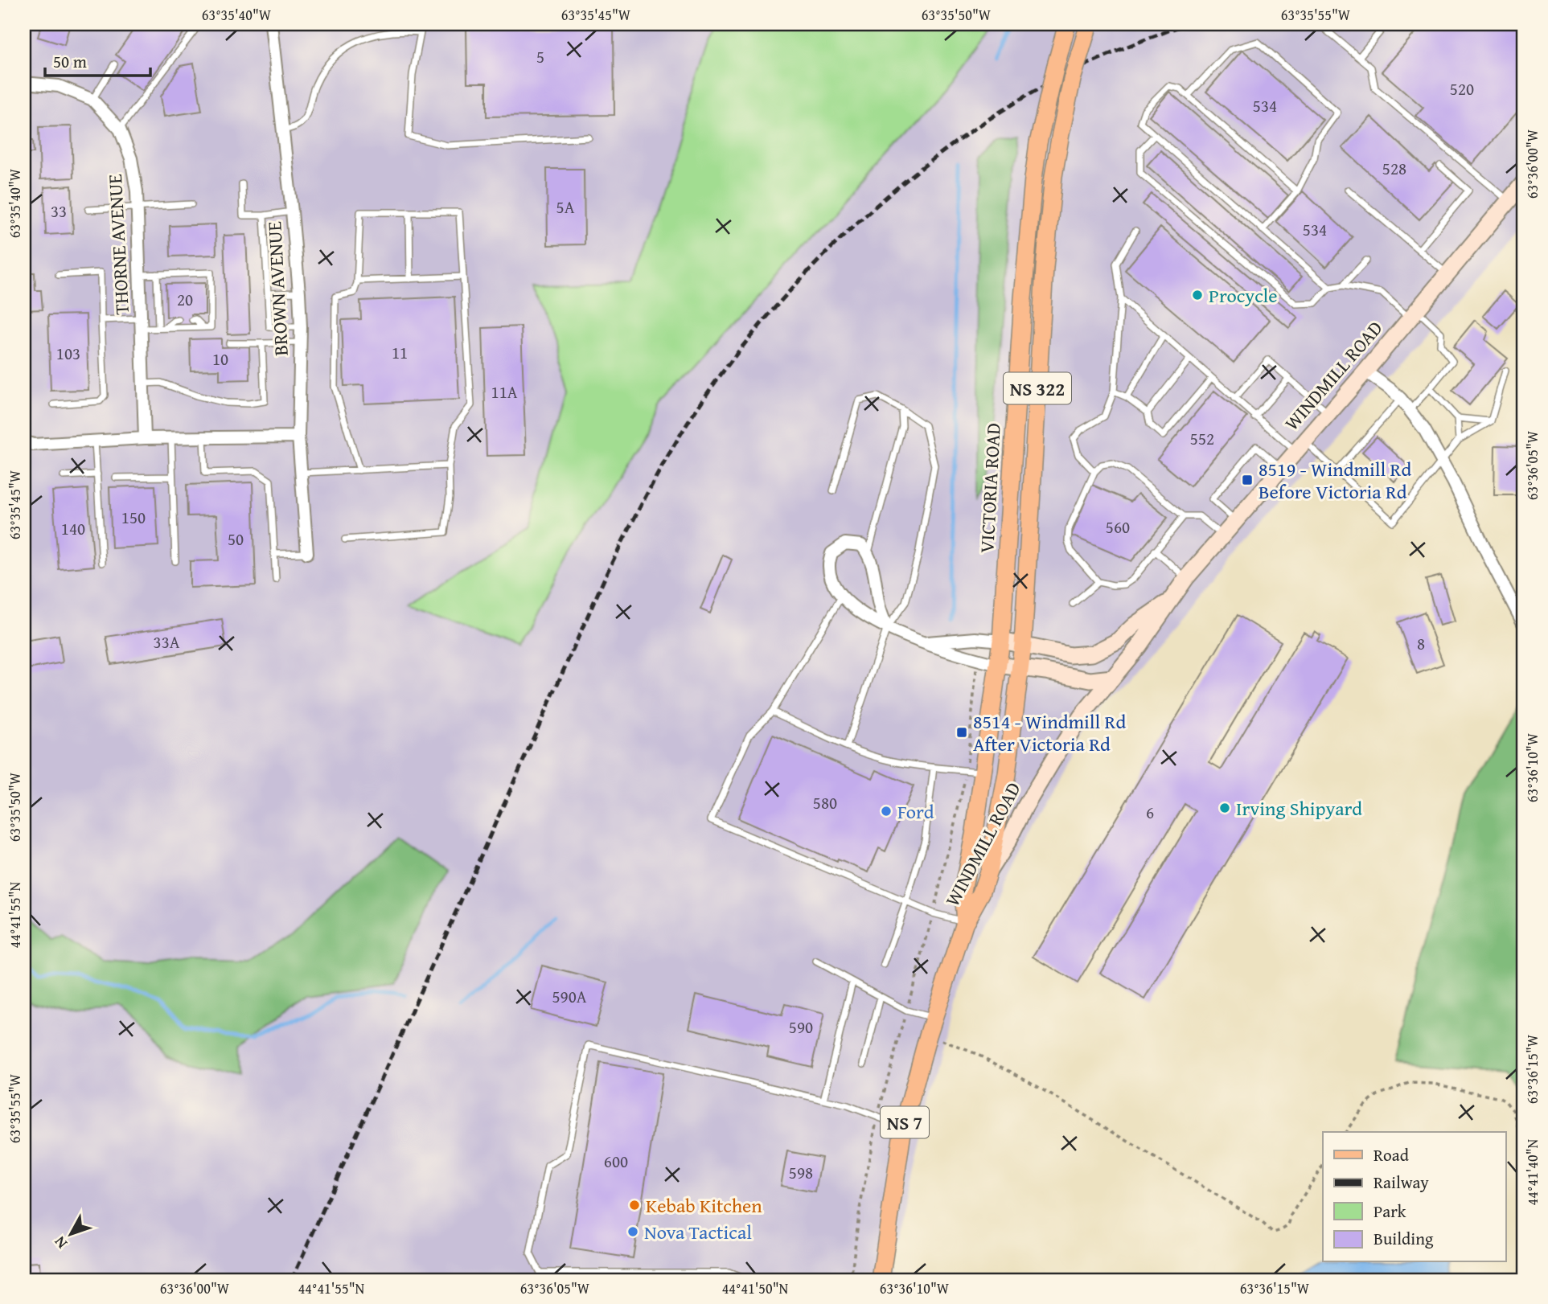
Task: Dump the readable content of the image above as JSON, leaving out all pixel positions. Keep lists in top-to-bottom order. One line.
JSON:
{"streets":{"main road":["WINDMILL ROAD","NS 322","VICTORIA ROAD","NS 7"],"street":["THORNE AVENUE","BROWN AVENUE"]},"crossings":[["WINDMILL ROAD","NS 322"],["WINDMILL ROAD","VICTORIA ROAD"]],"places":{"other":["Procycle","Irving Shipyard","Ford","Kebab Kitchen","Nova Tactical"],"transit":["8519 - Windmill Rd Before Victoria Rd","8514 - Windmill Rd After Victoria Rd"]},"house_numbers":["5","520","534","528","5A","33","534","20","11","103","10","11A","552","150","560","140","50","33A","8","580","6","590A","590","600","598"],"legend":["Road","Railway","Park","Building"],"scale_bar":"50 m","north":"bottom left","coordinates":["63°35'40\"W","63°35'45\"W","63°35'50\"W","63°35'55\"W","63°36'00\"W","63°36'05\"W","63°36'10\"W","44°41'55\"N","63°36'15\"W","44°41'40\"N","44°41'50\"N"]}
